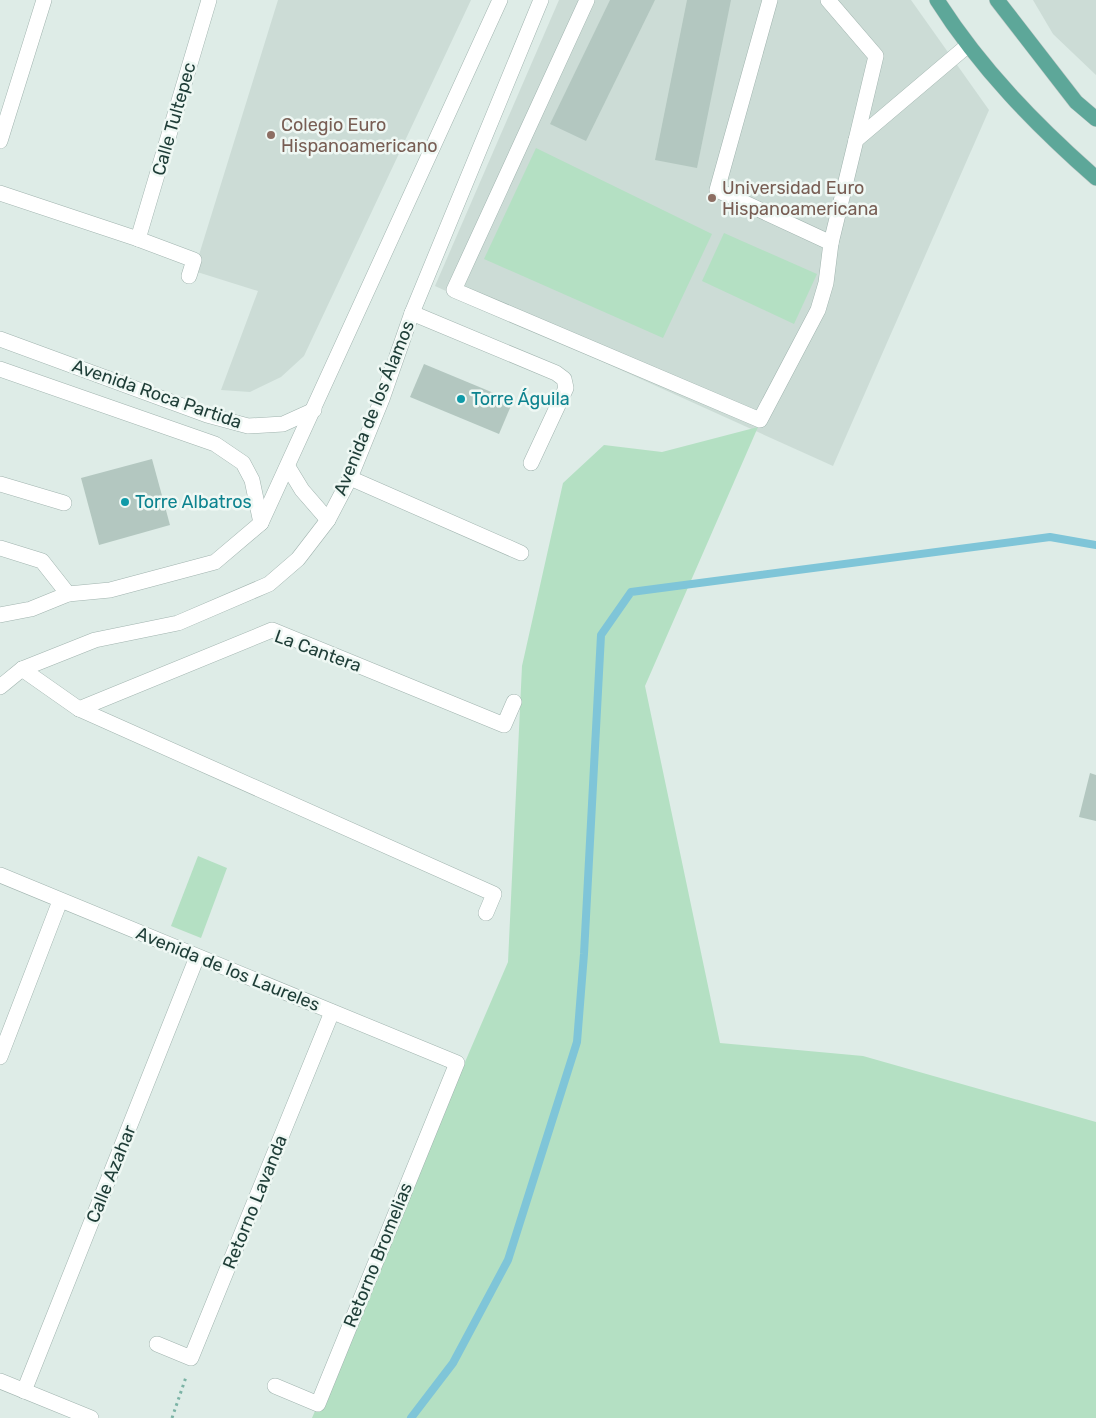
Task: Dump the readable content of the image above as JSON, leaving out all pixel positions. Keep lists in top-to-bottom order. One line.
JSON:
{"streets":{"street":["Calle Tultepec","Avenida Roca Partida","Avenida de los Álamos","La Cantera","Avenida de los Laureles","Calle Azahar","Retorno Lavanda","Retorno Bromelias"]},"crossings":[["Avenida de los Laureles","Calle Azahar"],["Avenida de los Laureles","Retorno Lavanda"],["Avenida de los Laureles","Retorno Bromelias"]],"places":["Colegio Euro Hispanoamericano","Universidad Euro Hispanoamericana","Torre Águila","Torre Albatros"]}
